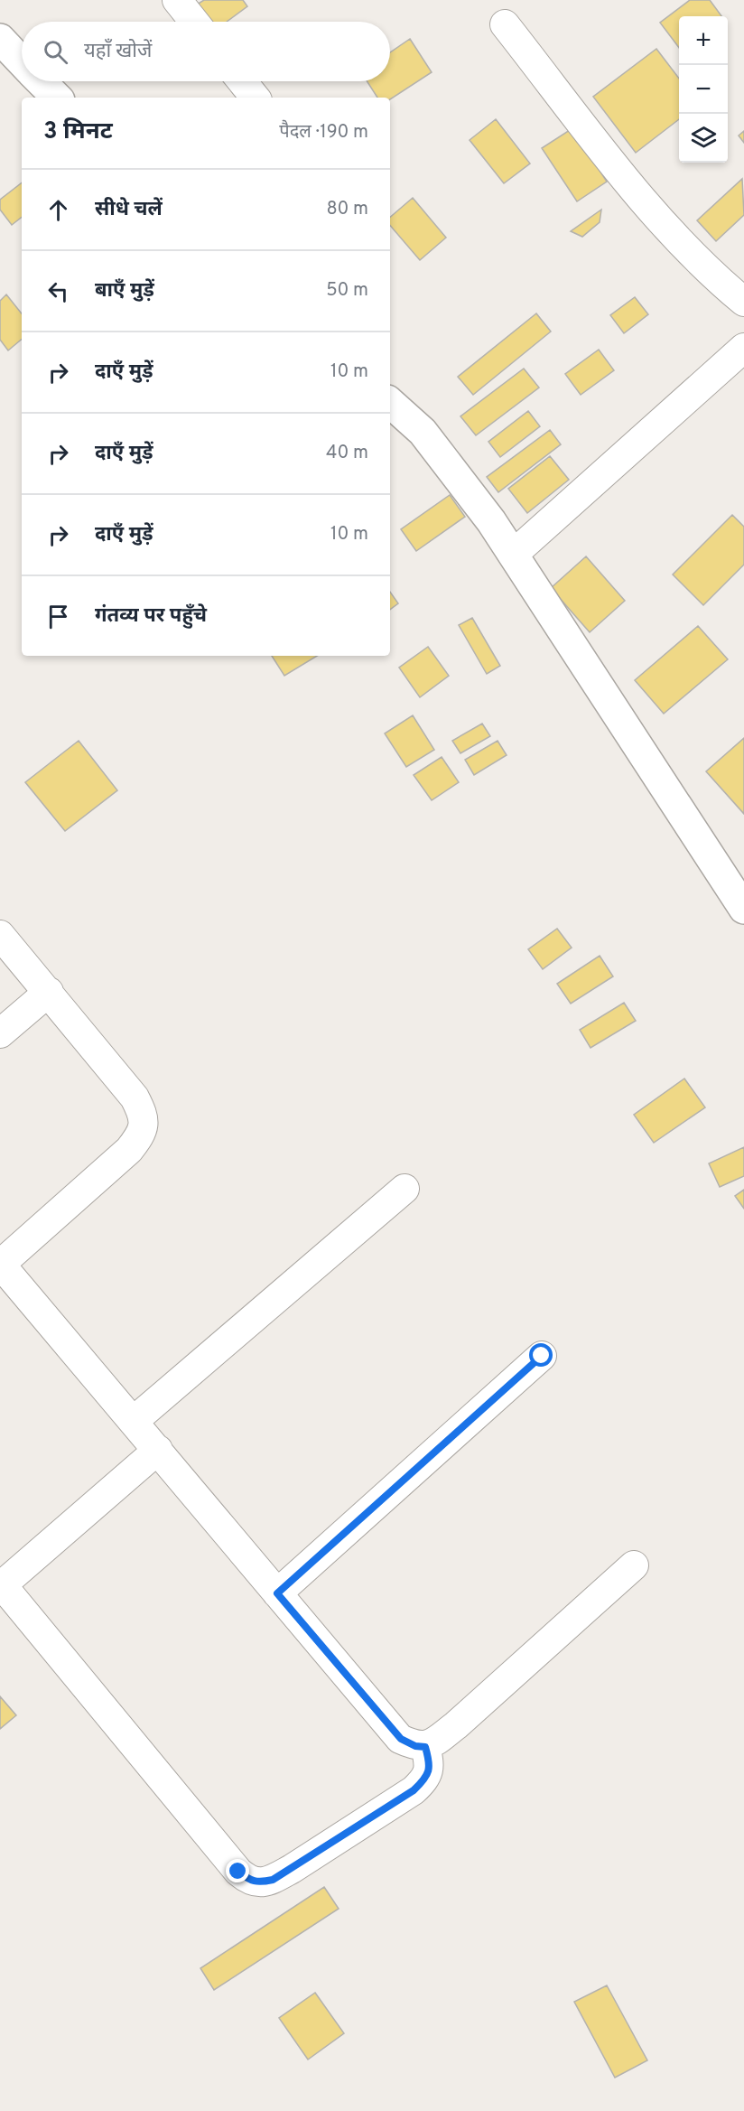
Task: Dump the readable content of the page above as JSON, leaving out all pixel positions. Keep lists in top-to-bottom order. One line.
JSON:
{"page":{"map_buttons":["+","−"],"search":"यहाँ खोजें","heading":["3 मिनट","पैदल · 190 m"],"list":[["सीधे चलें","80 m"],["बाएँ मुड़ें","50 m"],["दाएँ मुड़ें","10 m"],["दाएँ मुड़ें","40 m"],["दाएँ मुड़ें","10 m"],"गंतव्य पर पहुँचे"]}}
